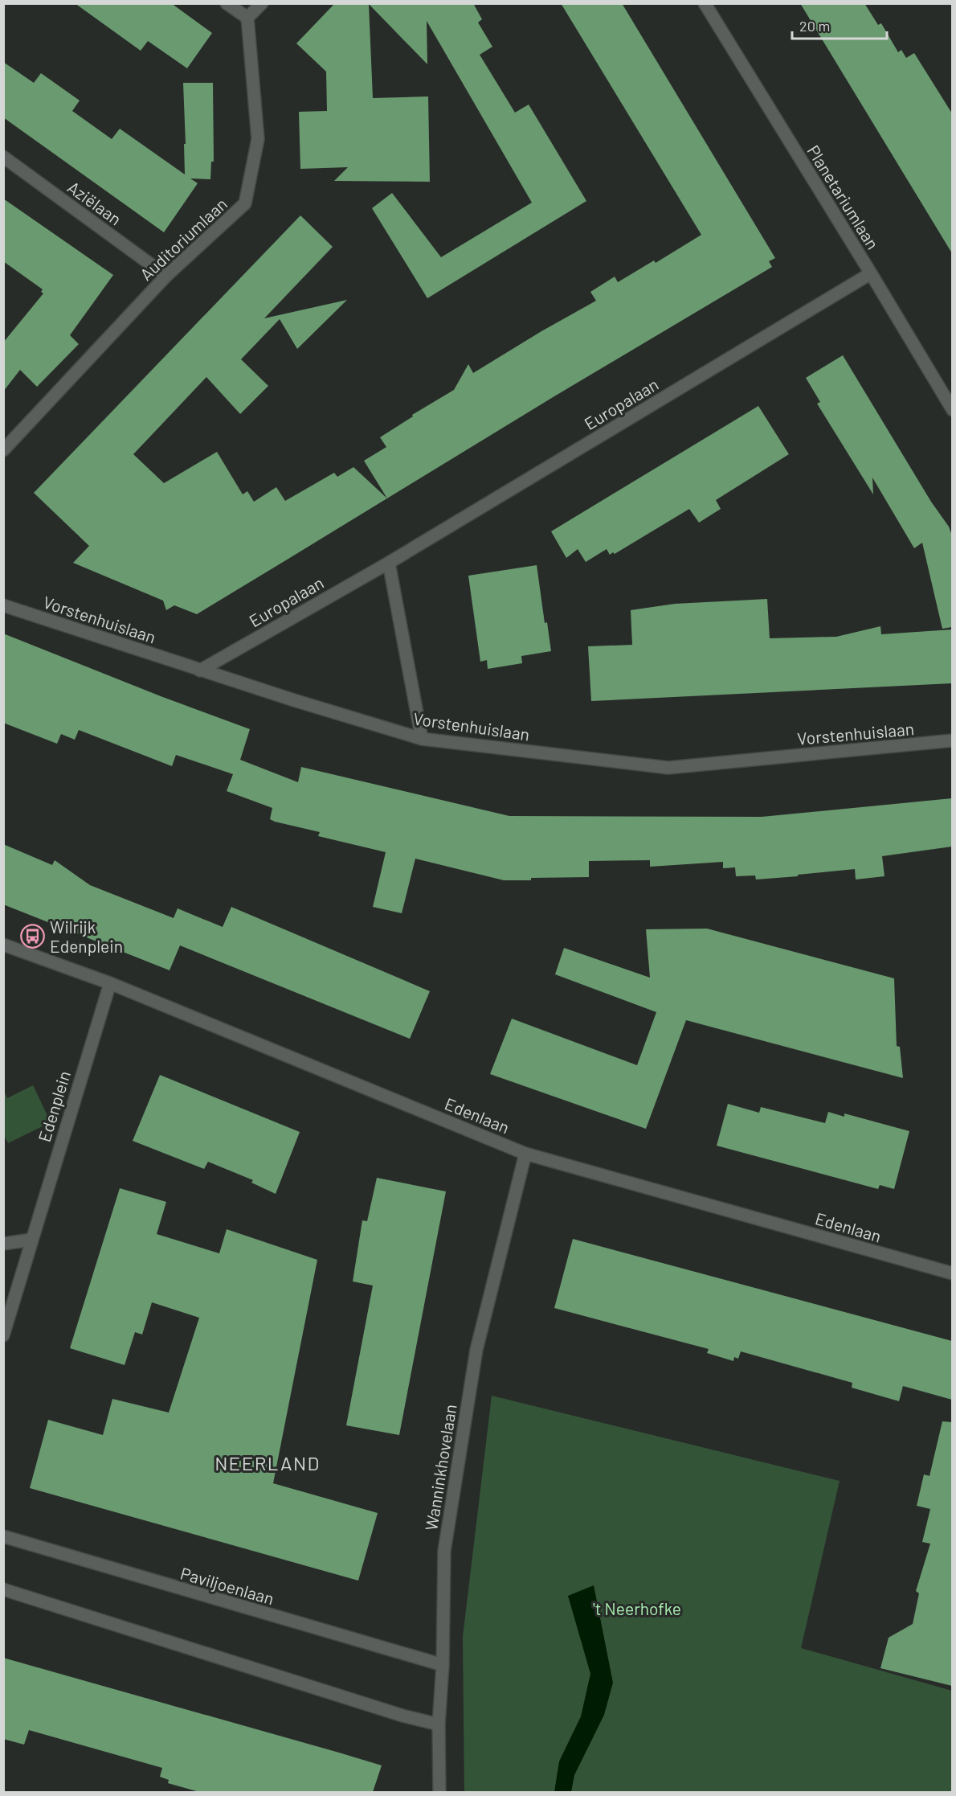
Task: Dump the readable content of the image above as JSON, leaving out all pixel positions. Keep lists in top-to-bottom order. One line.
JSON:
{"streets":{"street":["Planetariumlaan","Aziëlaan","Auditoriumlaan","Europalaan","Vorstenhuislaan","Edenplein","Edenlaan","Wanninkhovelaan","Paviljoenlaan"]},"crossings":[["Planetariumlaan","Europalaan"],["Aziëlaan","Auditoriumlaan"],["Europalaan","Vorstenhuislaan"],["Edenplein","Edenlaan"],["Edenlaan","Wanninkhovelaan"],["Wanninkhovelaan","Paviljoenlaan"]],"districts":["NEERLAND"],"parks":["'t Neerhofke"],"places":{"bus stop":["Wilrijk Edenplein"]},"scale_bar":"20 m"}
